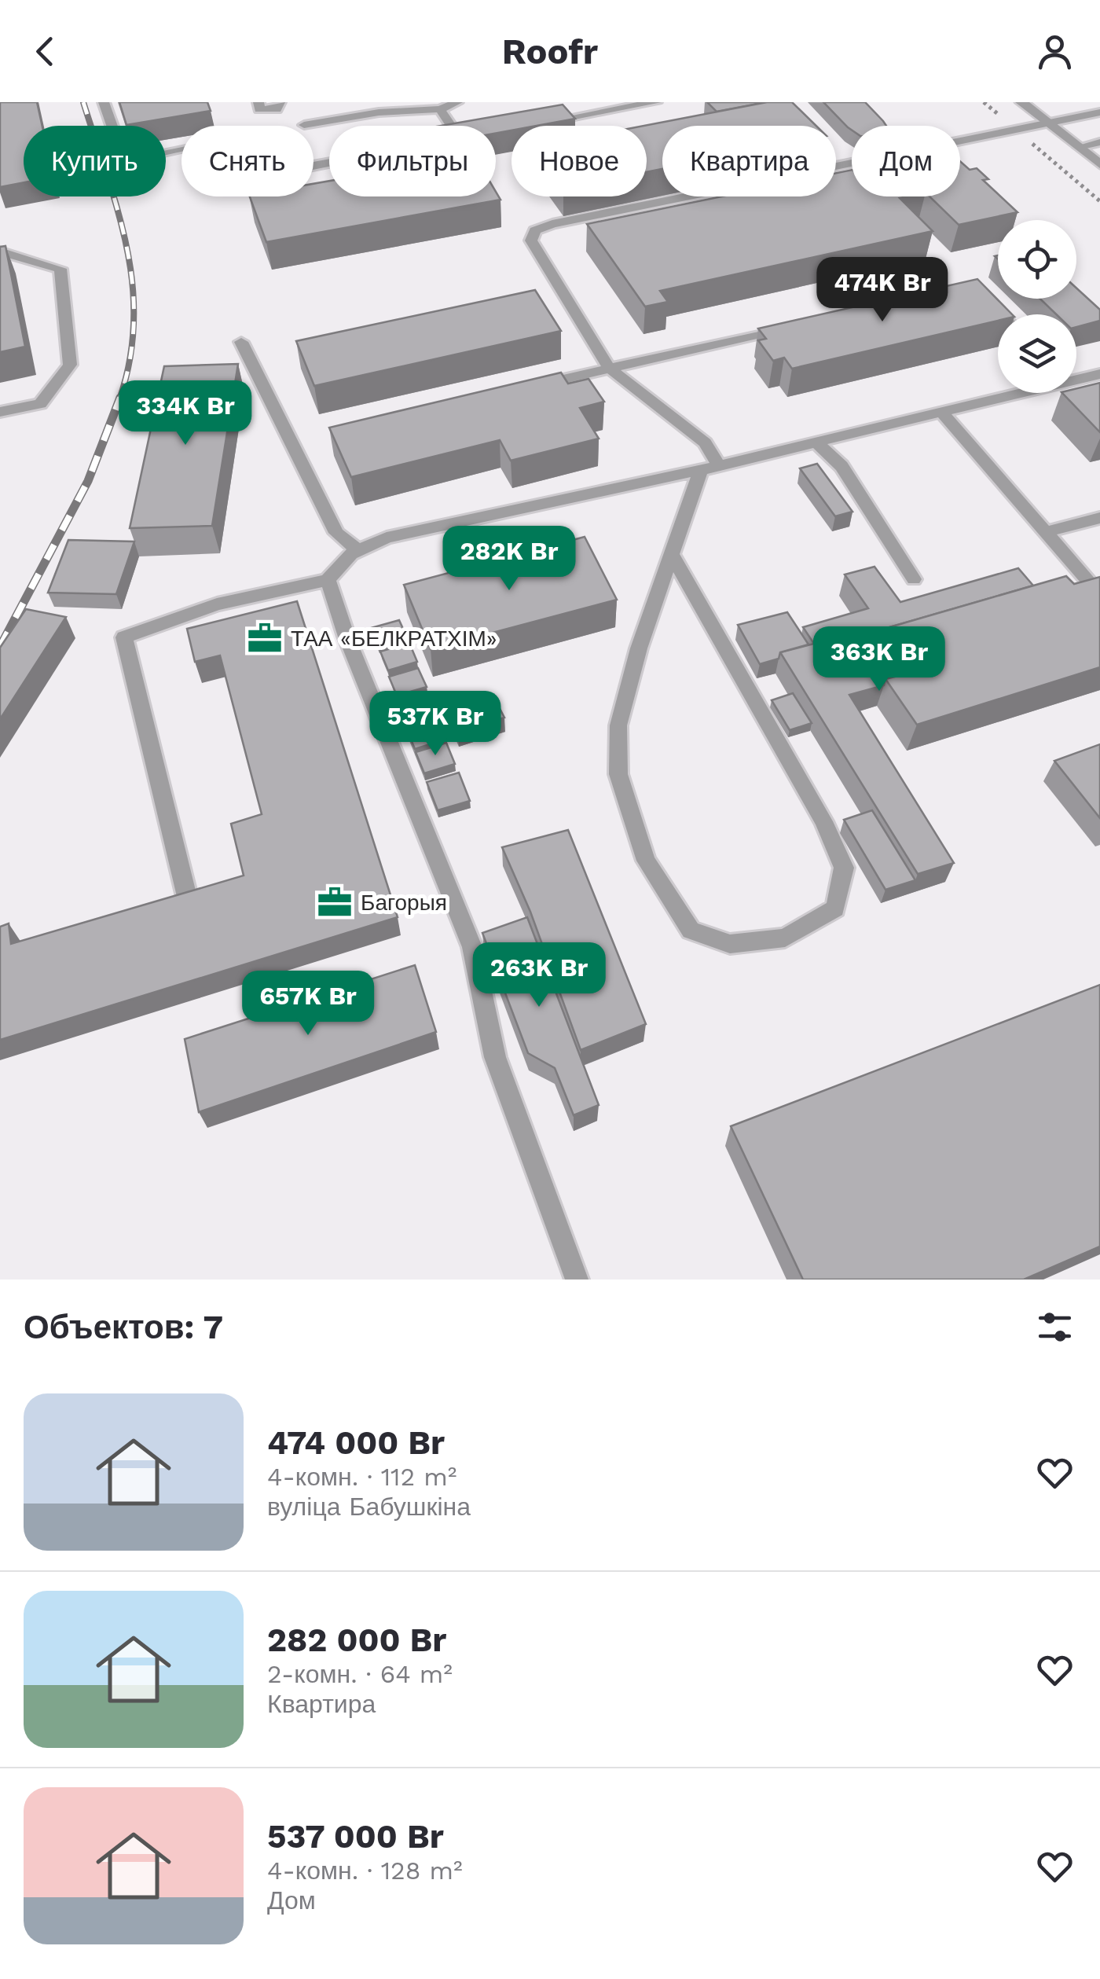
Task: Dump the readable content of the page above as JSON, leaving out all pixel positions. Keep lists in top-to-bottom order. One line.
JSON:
{"places":{"office":["ТАА «БЕЛКРАТХІМ»","Багорыя"]},"page":{"header":"Roofr","chip":["Купить","Снять","Фильтры","Новое","Квартира","Дом"],"price":["474K Br","334K Br","282K Br","363K Br","537K Br","263K Br","657K Br"],"heading":"Объектов: 7","list":[{"name":"474 000 Br","note":"4-комн. · 112 m² · вуліца Бабушкіна"},{"name":"282 000 Br","note":"2-комн. · 64 m² · Квартира"},{"name":"537 000 Br","note":"4-комн. · 128 m² · Дом"}]}}
